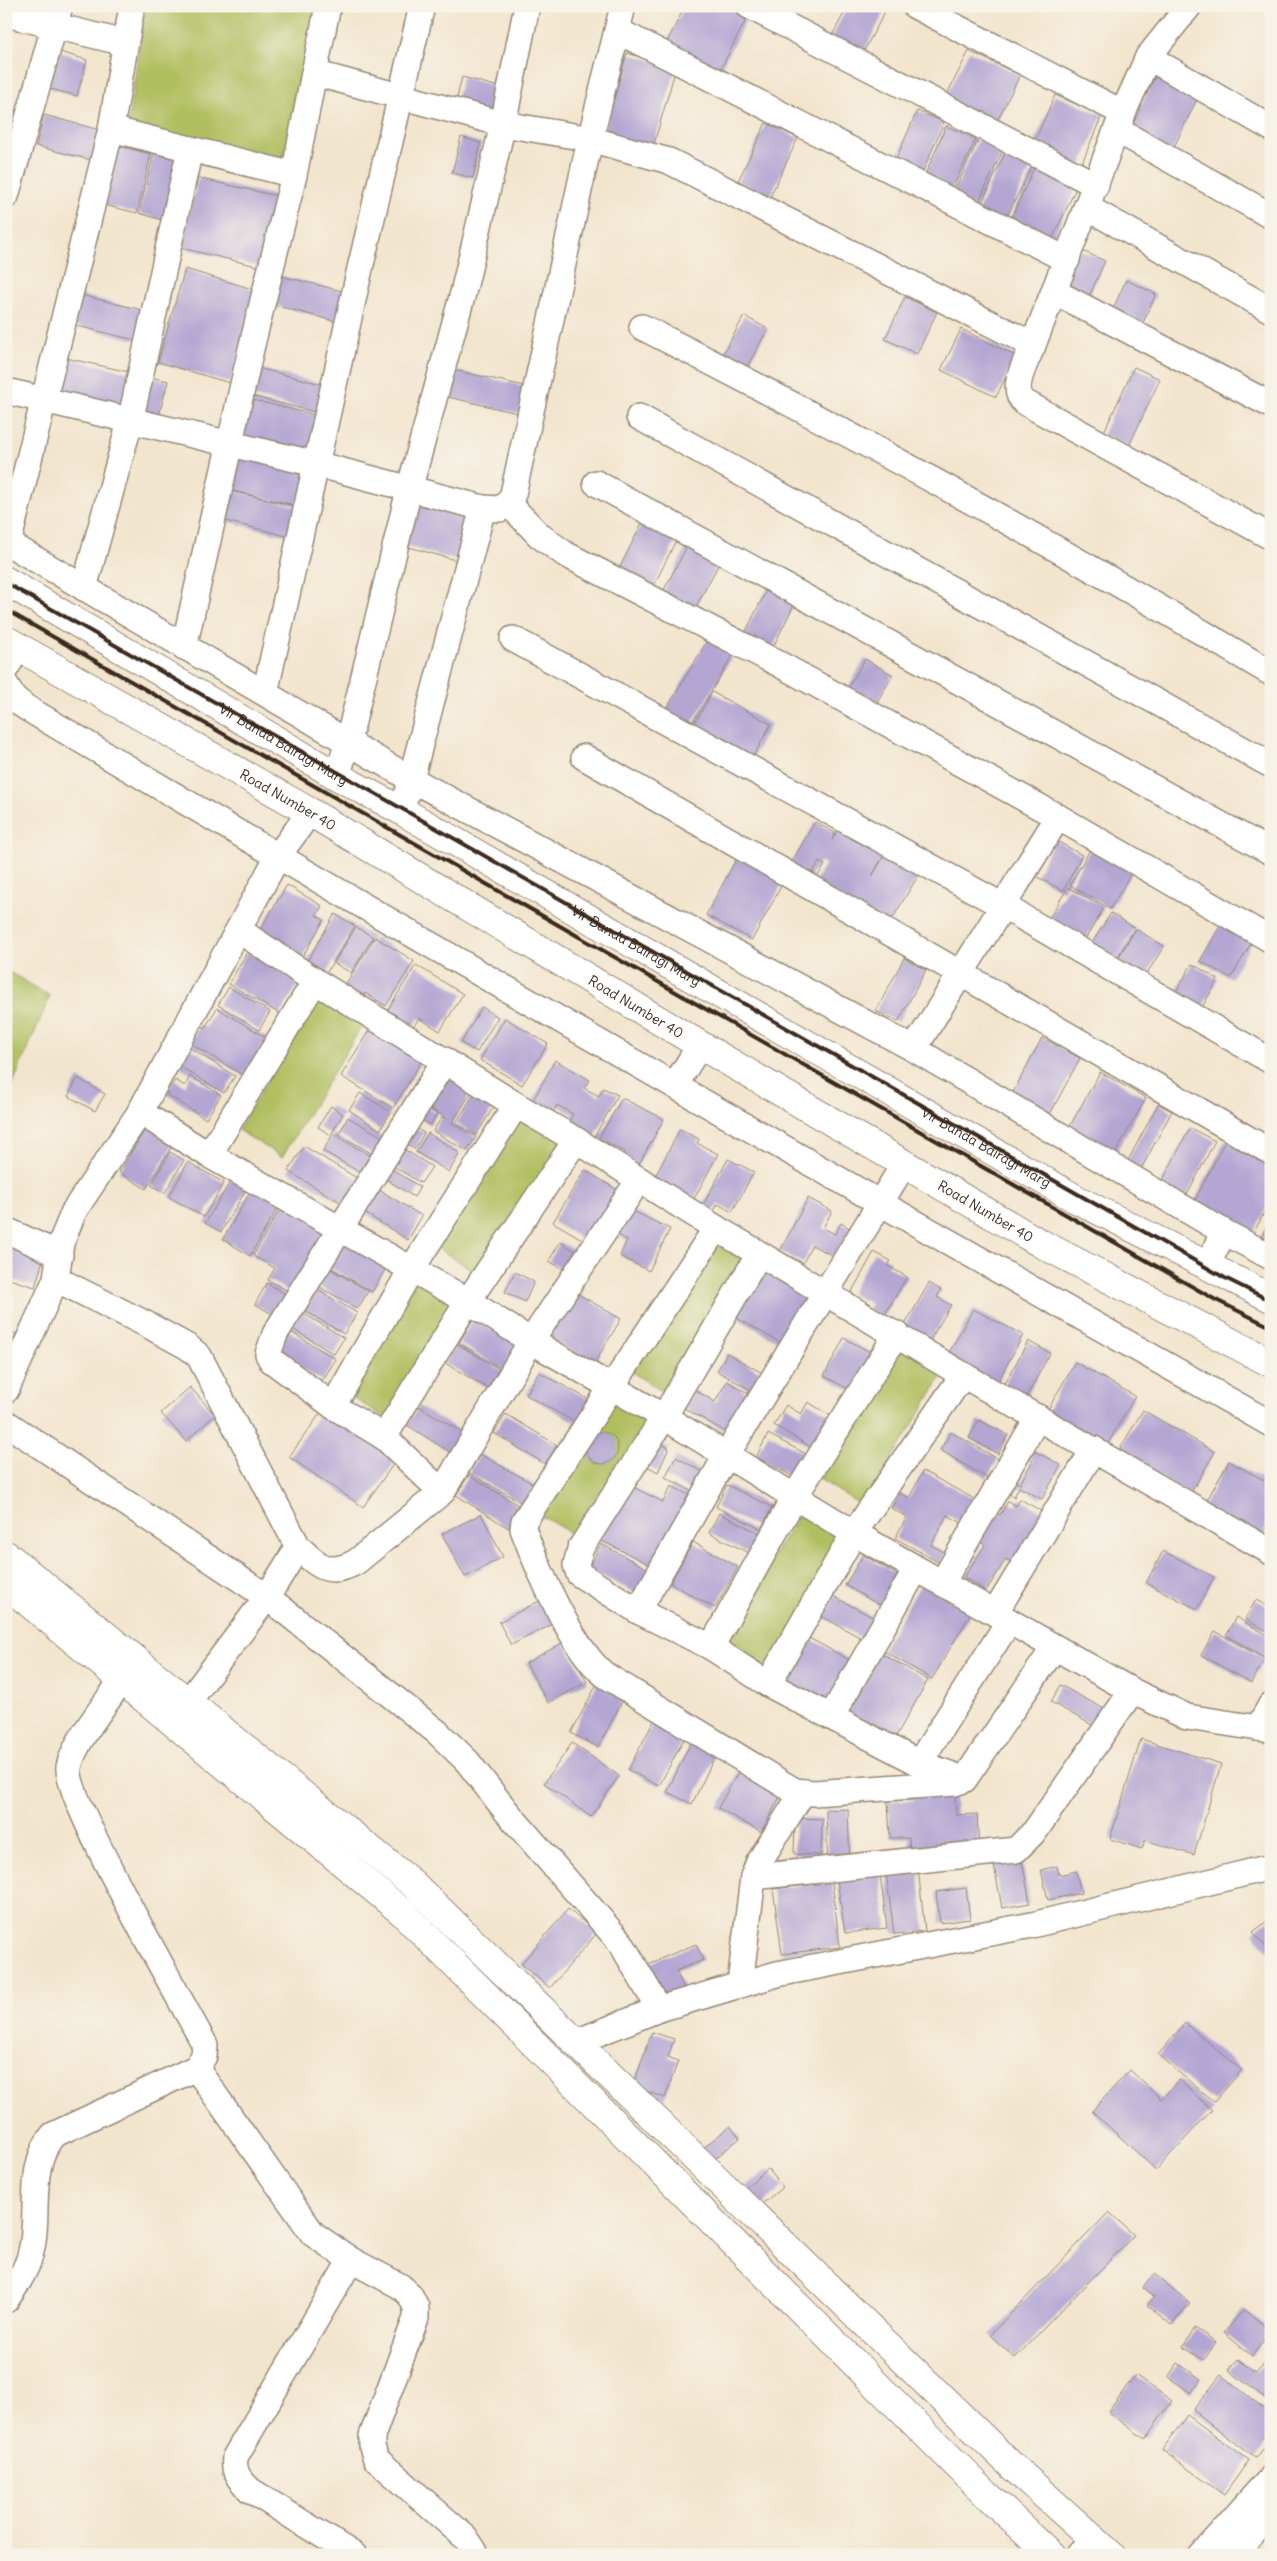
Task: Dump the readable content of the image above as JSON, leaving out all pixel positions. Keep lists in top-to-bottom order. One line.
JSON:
{"streets":{"main road":["Vir Banda Bairagi Marg","Road Number 40"]}}
